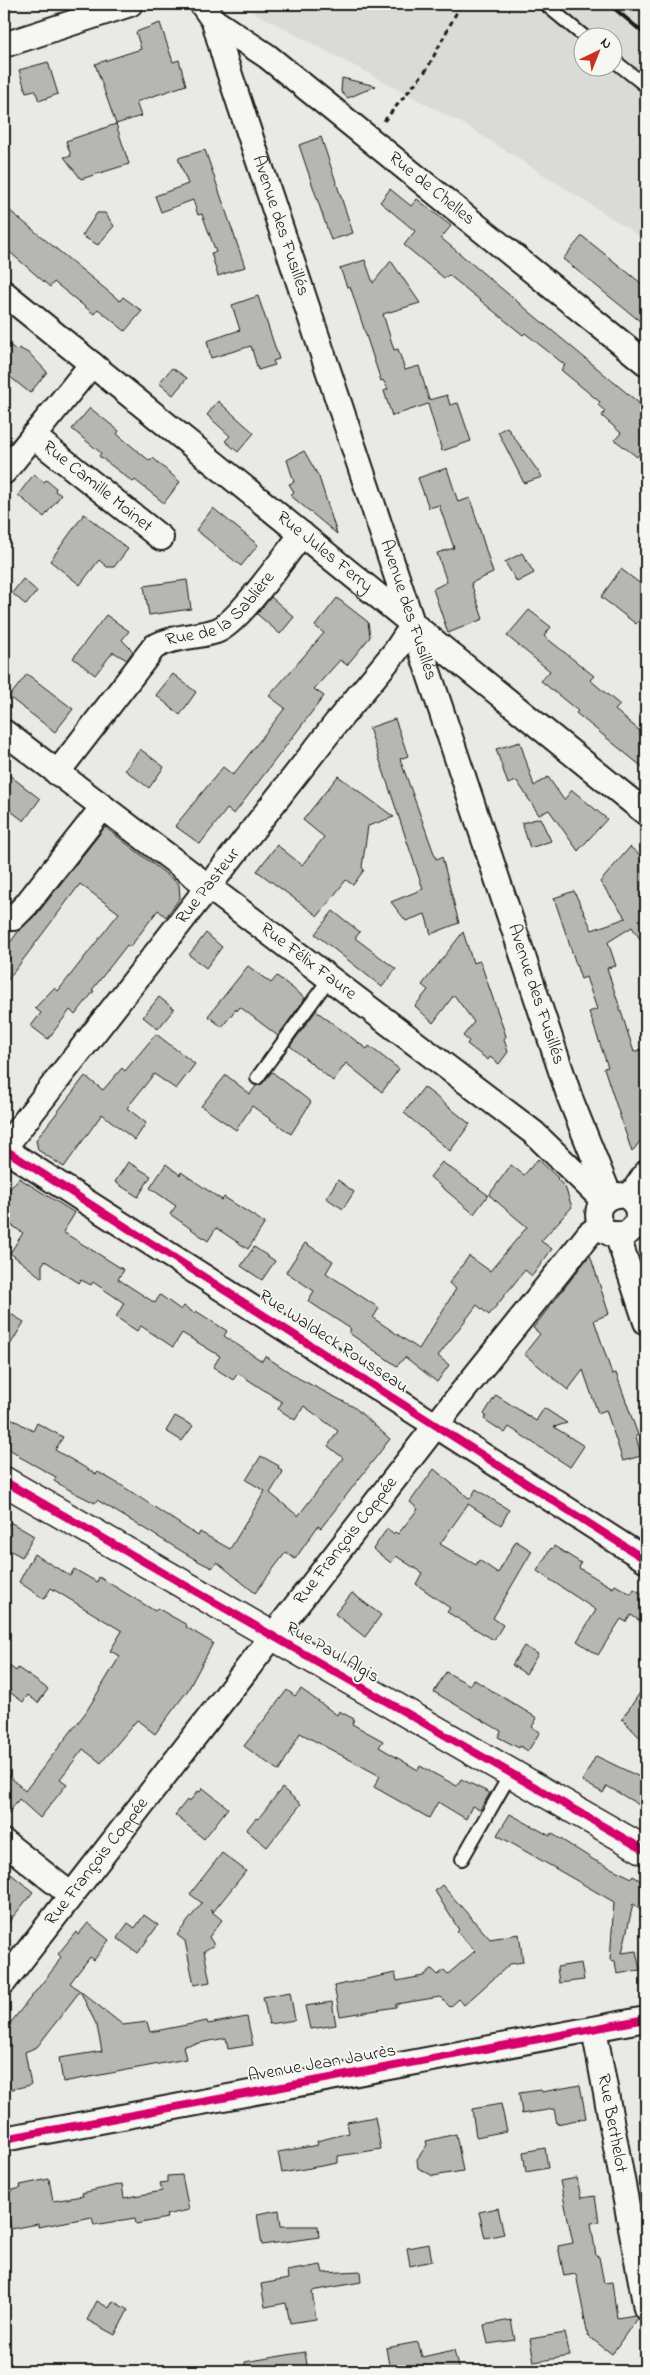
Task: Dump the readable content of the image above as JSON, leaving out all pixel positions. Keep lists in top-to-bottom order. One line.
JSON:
{"streets":{"street":["Rue de Chelles","Avenue des Fusillés","Rue Camille Moinet","Rue Jules Ferry","Rue de la Sablière","Rue Pasteur","Rue Félix Faure","Rue Waldeck Rousseau","Rue François Coppée","Rue Paul Algis","Avenue Jean Jaurès","Rue Berthelot"]},"crossings":[["Rue de Chelles","Avenue des Fusillés"],["Avenue des Fusillés","Rue Jules Ferry"],["Avenue des Fusillés","Rue Pasteur"],["Avenue des Fusillés","Rue Félix Faure"],["Avenue des Fusillés","Rue François Coppée"],["Rue Jules Ferry","Rue de la Sablière"],["Rue Jules Ferry","Rue Pasteur"],["Rue de la Sablière","Rue Félix Faure"],["Rue Pasteur","Rue Félix Faure"],["Rue Pasteur","Rue Waldeck Rousseau"],["Rue Félix Faure","Rue François Coppée"],["Rue Waldeck Rousseau","Rue François Coppée"],["Rue François Coppée","Rue Paul Algis"],["Avenue Jean Jaurès","Rue Berthelot"]],"north":"top right"}
